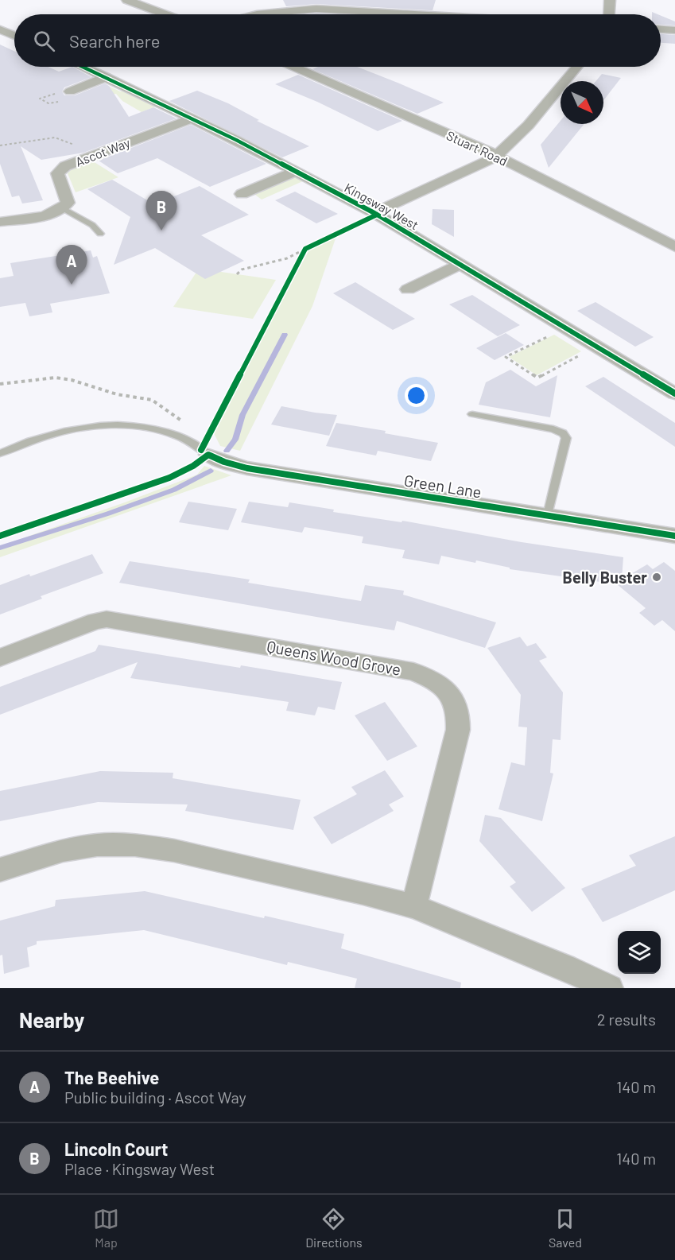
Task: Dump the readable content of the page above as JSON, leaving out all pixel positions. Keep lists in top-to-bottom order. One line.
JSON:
{"streets":{"street":["Stuart Road","Ascot Way","Kingsway West","Green Lane","Queens Wood Grove"]},"crossings":[["Ascot Way","Kingsway West"]],"places":["Belly Buster"],"north":"bottom right","page":{"search":"Search here","pins":["B","A"],"heading":["Nearby","2 results"],"list":[{"mark":"A","name":"The Beehive","note":"Public building · Ascot Way","value":"140 m"},{"mark":"B","name":"Lincoln Court","note":"Place · Kingsway West","value":"140 m"}],"nav":["Map","Directions","Saved"]}}
